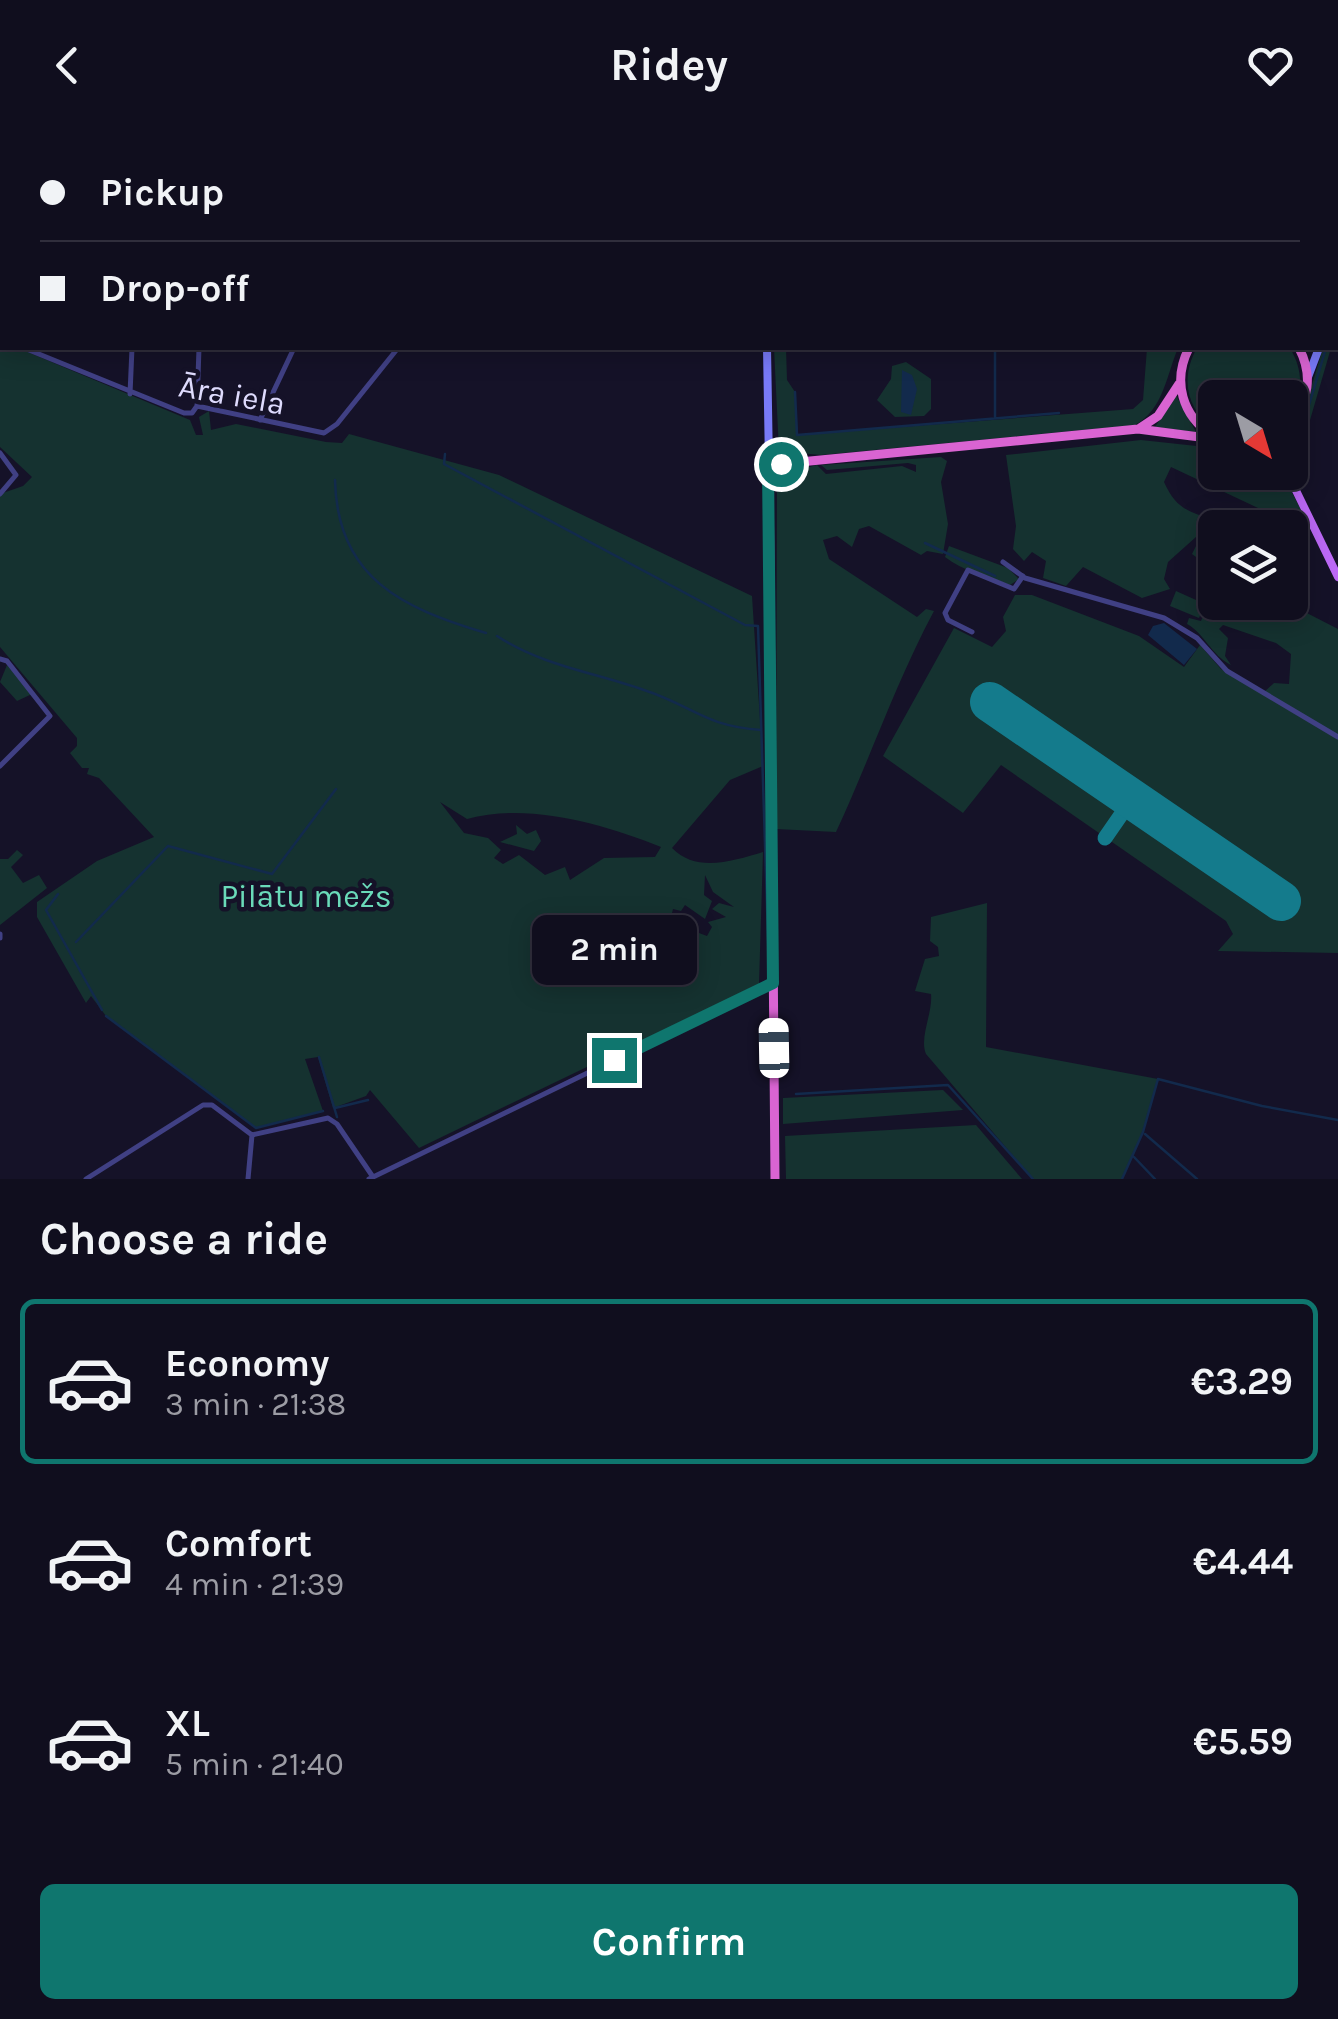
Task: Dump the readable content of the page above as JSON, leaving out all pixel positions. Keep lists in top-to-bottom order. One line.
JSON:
{"streets":{"street":["Āra iela"]},"parks":["Pilātu mežs"],"north":"bottom right","page":{"header":"Ridey","banner":["Pickup","Drop-off"],"bubble":"2 min","heading":"Choose a ride","list":[{"name":"Economy","note":"3 min · 21:38","value":"€3.29"},{"name":"Comfort","note":"4 min · 21:39","value":"€4.44"},{"name":"XL","note":"5 min · 21:40","value":"€5.59"}],"buttons":"Confirm"}}
